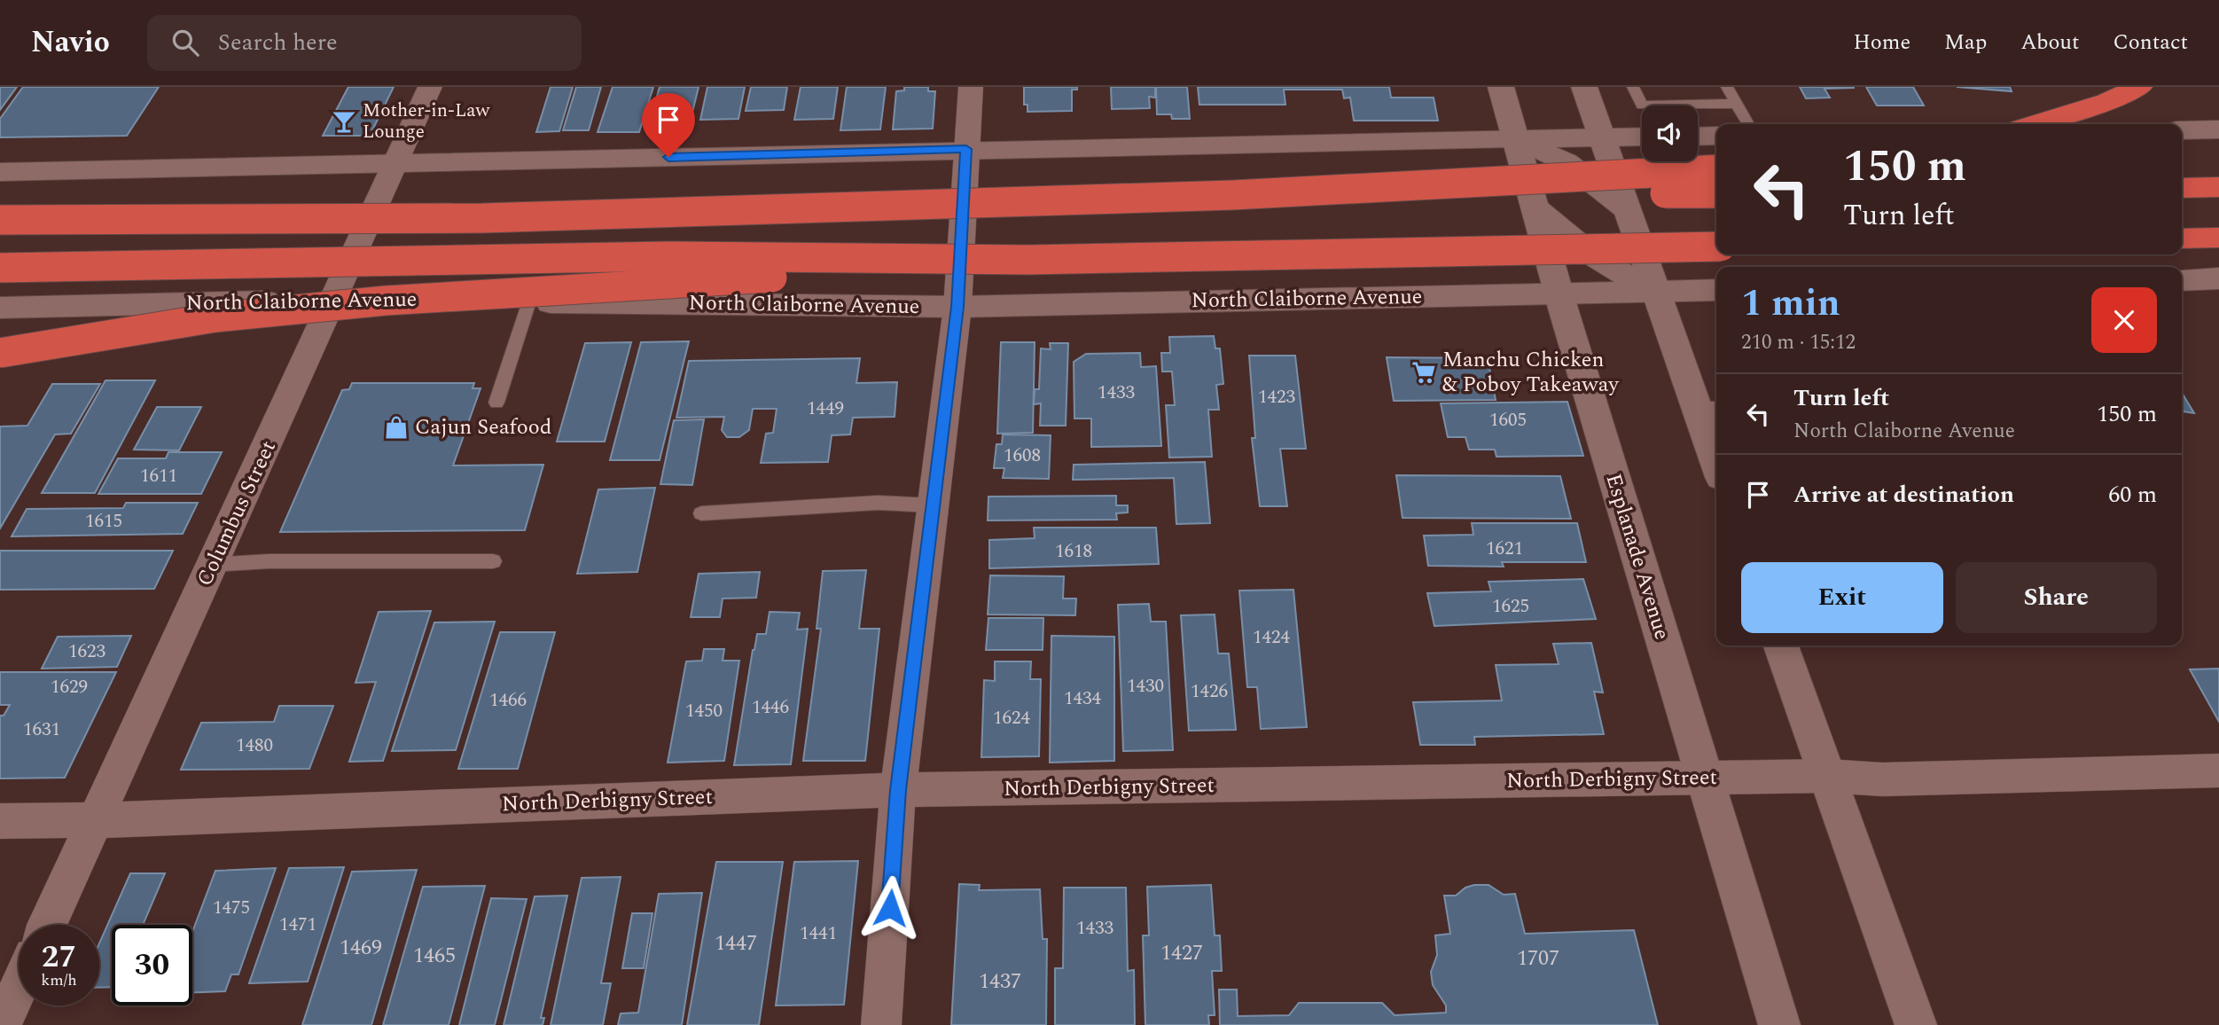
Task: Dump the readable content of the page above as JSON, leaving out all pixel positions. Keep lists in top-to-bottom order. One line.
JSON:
{"streets":{"main road":["North Claiborne Avenue","Esplanade Avenue"],"street":["Columbus Street","North Derbigny Street"]},"crossings":[["North Claiborne Avenue","Columbus Street"],["North Claiborne Avenue","Esplanade Avenue"],["Columbus Street","North Derbigny Street"],["Esplanade Avenue","North Derbigny Street"]],"places":{"bar":["Mother-in-Law Lounge"],"supermarket":["Manchu Chicken & Poboy Takeaway"],"shop":["Cajun Seafood"]},"house_numbers":["1433","1423","1449","1605","1608","1611","1615","1621","1618","1625","1424","1623","1430","1629","1426","1434","1466","1446","1450","1624","1631","1480","1475","1471","1433","1441","1447","1469","1427","1465","1707","1437"],"page":{"header":"Navio","search":"Search here","nav":["Home","Map","About","Contact"],"turn":["150 m","Turn left"],"heading":["1 min","210 m · 15:12"],"list":[{"name":"Turn left","note":"North Claiborne Avenue","value":"150 m"},{"name":"Arrive at destination","value":"60 m"}],"buttons":["Exit","Share"],"speed":"27 km/h","limit":"30"}}
